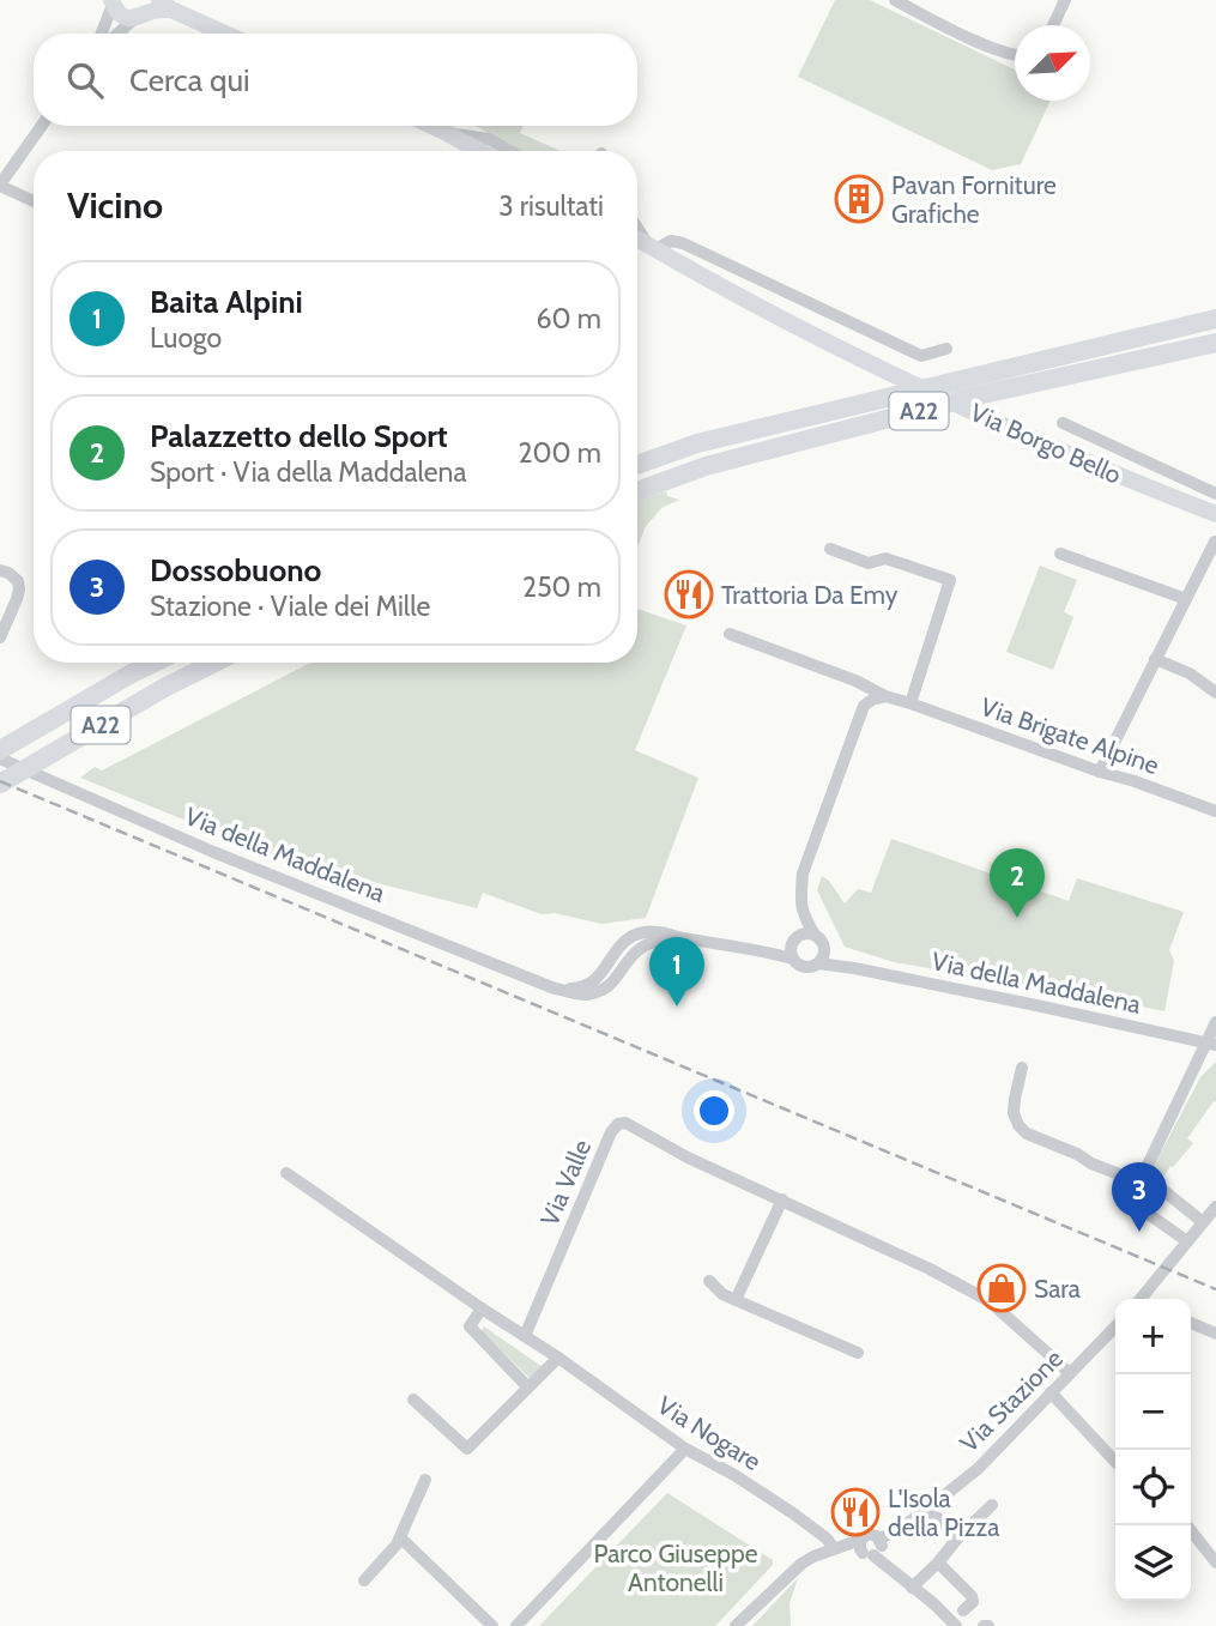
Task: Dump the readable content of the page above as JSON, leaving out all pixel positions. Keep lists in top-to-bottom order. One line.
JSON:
{"streets":{"highway":["A22"],"main road":["Via Borgo Bello"],"street":["Via Brigate Alpine","Via della Maddalena","Via Valle","Via Stazione","Via Nogare"]},"crossings":[["A22","Via della Maddalena"],["Via Valle","Via Stazione"],["Via Valle","Via Nogare"],["Via Stazione","Via Nogare"]],"parks":["Parco Giuseppe Antonelli"],"places":{"building":["Pavan Forniture Grafiche"],"restaurant":["Trattoria Da Emy","L'Isola della Pizza"],"shop":["Sara"]},"north":"top right","page":{"search":"Cerca qui","heading":["Vicino","3 risultati"],"list":[{"mark":"1","name":"Baita Alpini","note":"Luogo","value":"60 m"},{"mark":"2","name":"Palazzetto dello Sport","note":"Sport · Via della Maddalena","value":"200 m"},{"mark":"3","name":"Dossobuono","note":"Stazione · Viale dei Mille","value":"250 m"}],"pins":["2","1","3"],"map_buttons":["+","−"]}}
